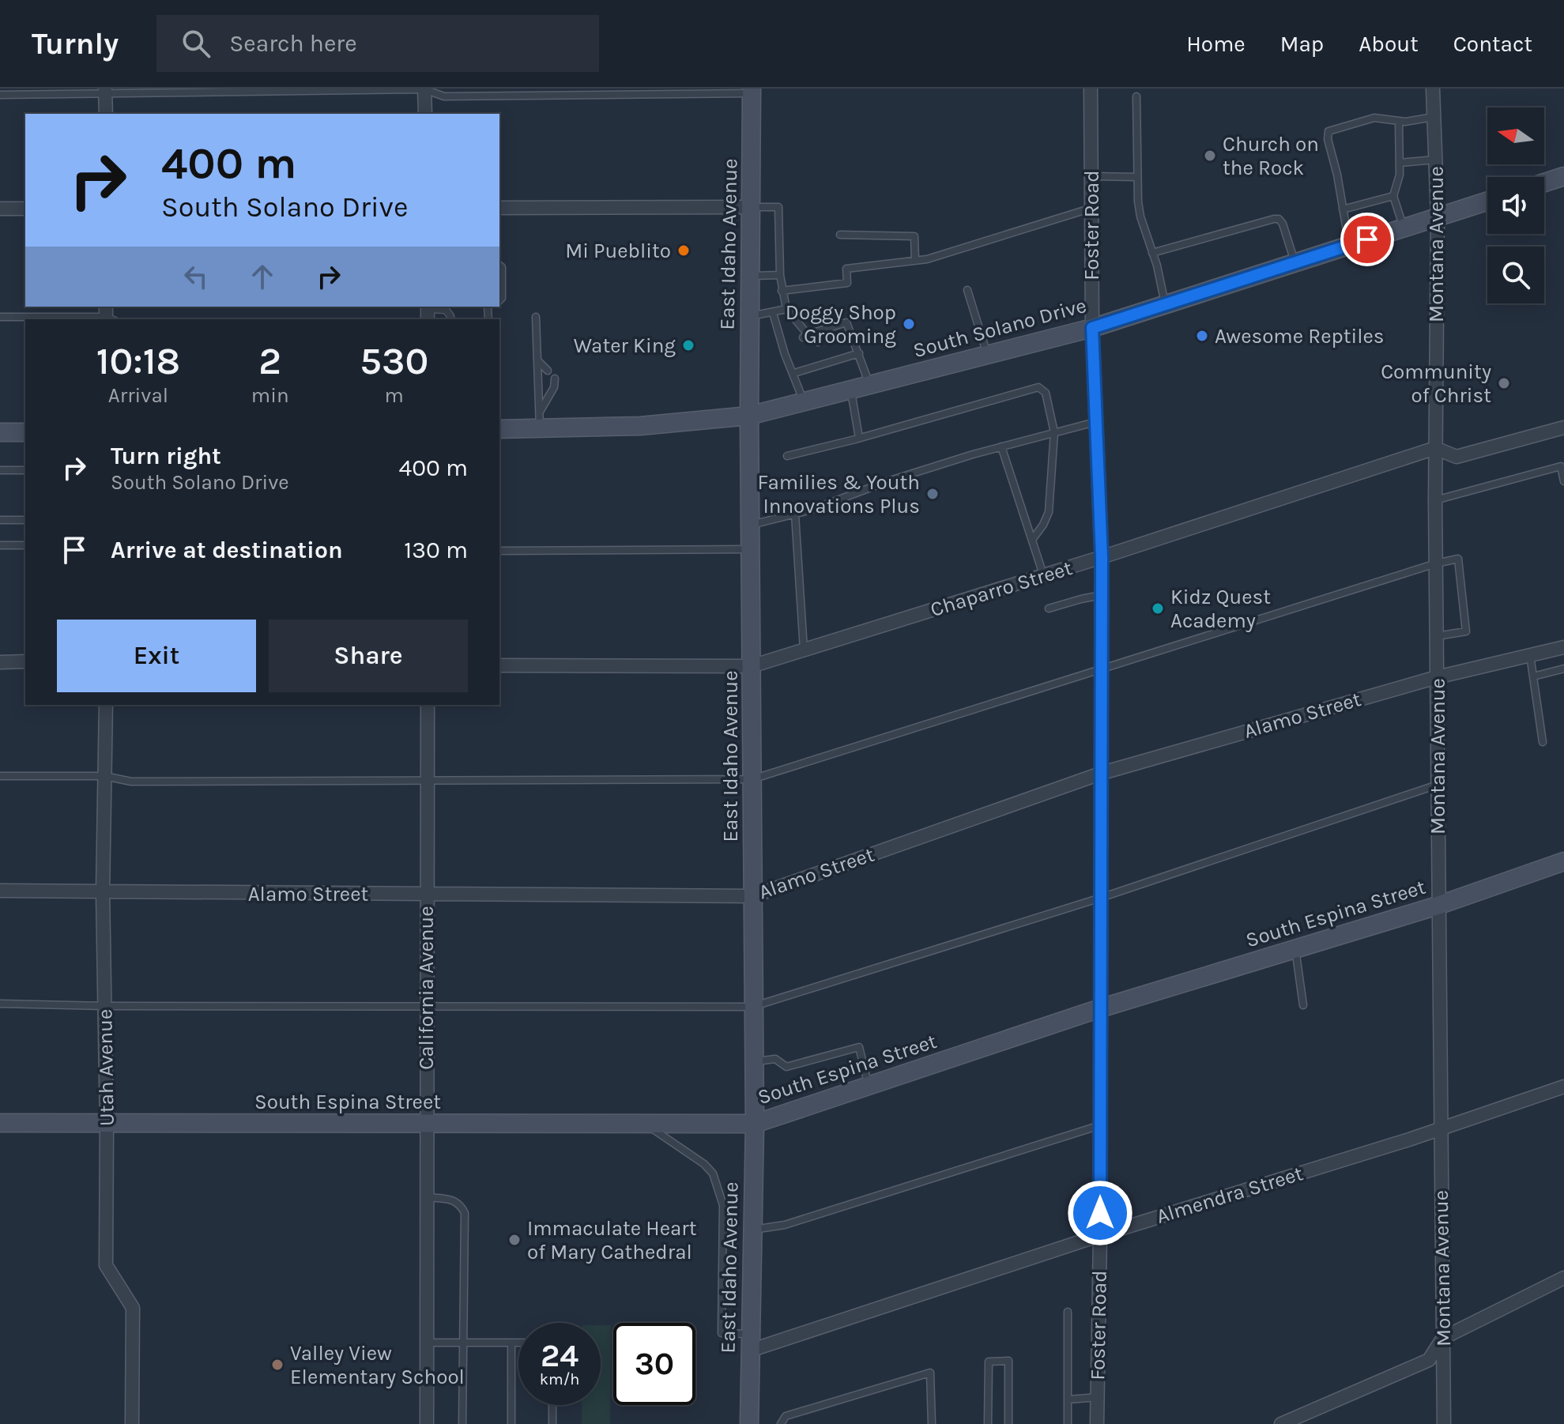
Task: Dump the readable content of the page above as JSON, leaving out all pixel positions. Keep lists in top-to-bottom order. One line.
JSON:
{"streets":{"street":["Foster Road","East Idaho Avenue","Montana Avenue","South Solano Drive","Chaparro Street","Alamo Street","South Espina Street","California Avenue","Utah Avenue","Almendra Street"]},"crossings":[["Foster Road","South Solano Drive"],["Foster Road","Chaparro Street"],["Foster Road","Alamo Street"],["Foster Road","South Espina Street"],["Foster Road","Almendra Street"],["East Idaho Avenue","South Solano Drive"],["East Idaho Avenue","Chaparro Street"],["East Idaho Avenue","Alamo Street"],["East Idaho Avenue","South Espina Street"],["East Idaho Avenue","Almendra Street"],["Montana Avenue","South Solano Drive"],["Montana Avenue","Chaparro Street"],["Montana Avenue","Alamo Street"],["Montana Avenue","South Espina Street"],["Montana Avenue","Almendra Street"],["Alamo Street","California Avenue"],["Alamo Street","Utah Avenue"],["South Espina Street","California Avenue"],["South Espina Street","Utah Avenue"]],"places":["Church on the Rock","Mi Pueblito","Doggy Shop Grooming","Awesome Reptiles","Water King","Community of Christ","Families & Youth Innovations Plus","Kidz Quest Academy","Immaculate Heart of Mary Cathedral","Valley View Elementary School"],"north":"left","page":{"header":"Turnly","search":"Search here","nav":["Home","Map","About","Contact"],"turn":["400 m","South Solano Drive"],"eta":["10:18","Arrival","2","min","530","m"],"list":[{"name":"Turn right","note":"South Solano Drive","value":"400 m"},{"name":"Arrive at destination","value":"130 m"}],"buttons":["Exit","Share"],"speed":"24 km/h","limit":"30"}}
